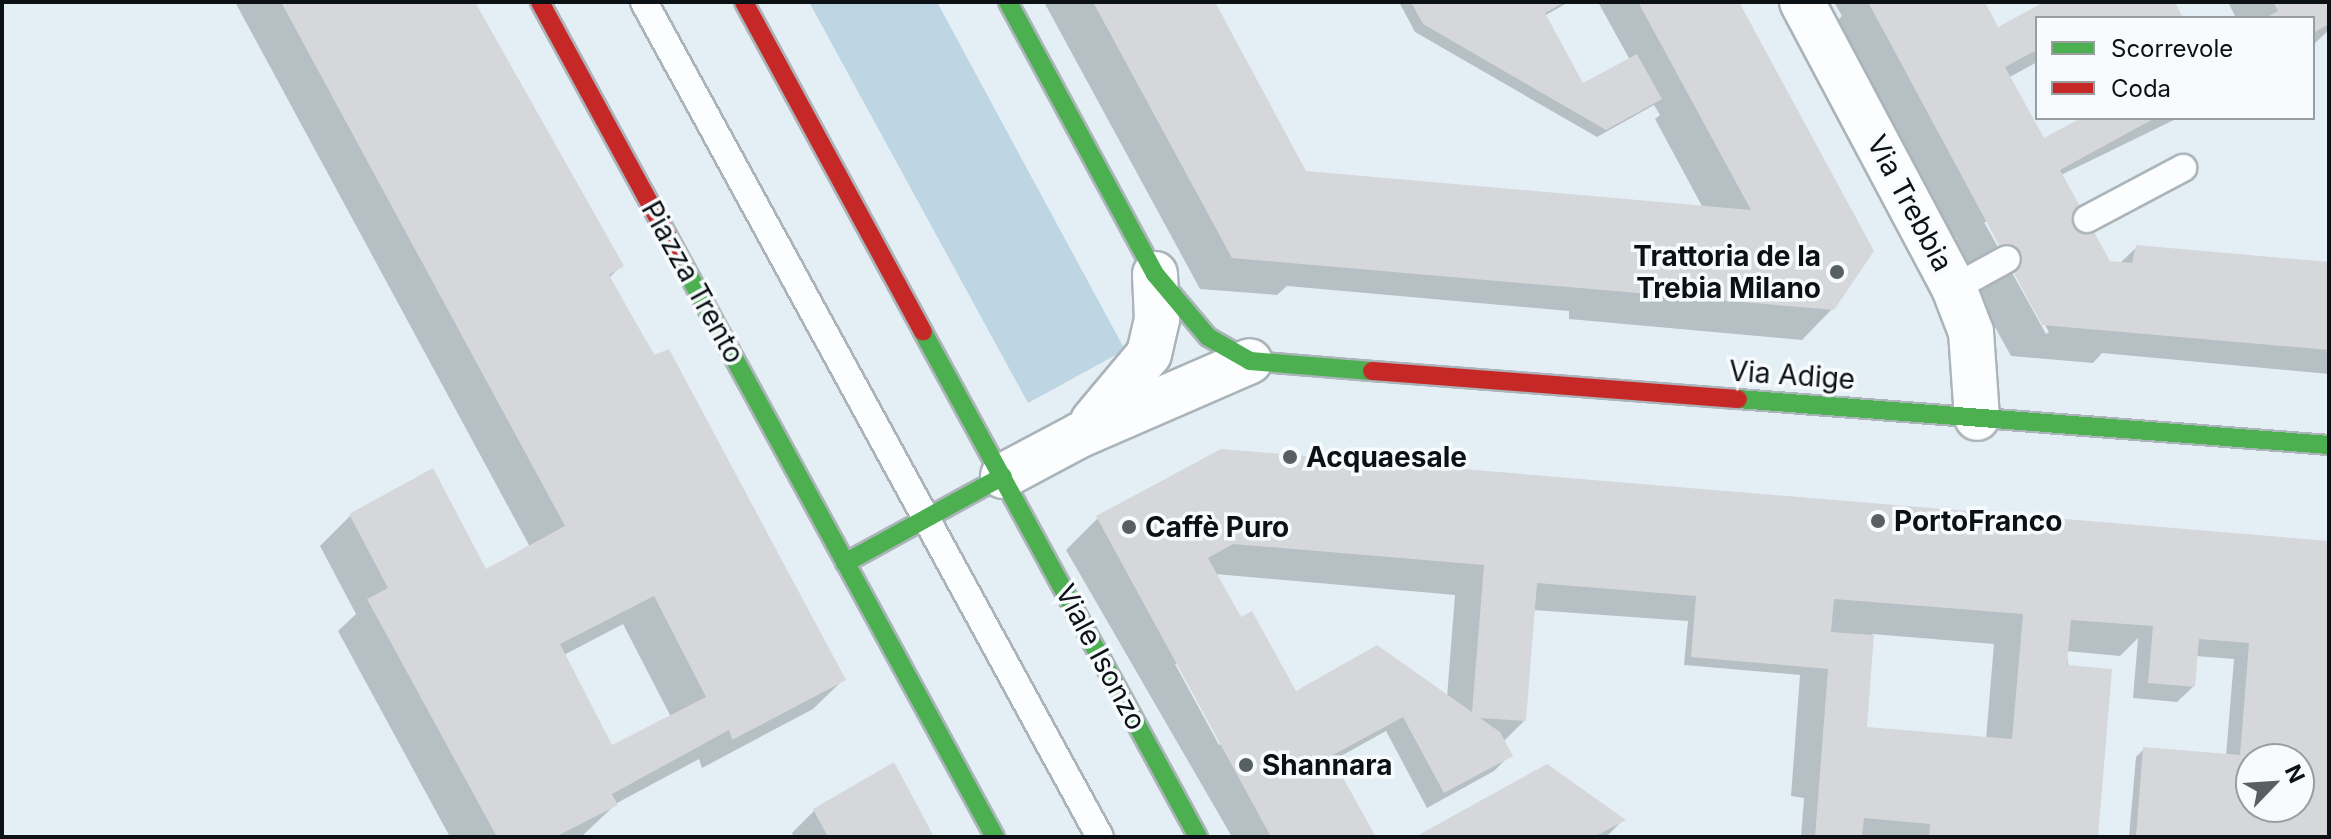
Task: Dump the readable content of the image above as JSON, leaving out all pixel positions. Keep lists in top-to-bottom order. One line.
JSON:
{"streets":{"main road":["Piazza Trento","Via Adige","Viale Isonzo"],"street":["Via Trebbia"]},"crossings":[["Via Trebbia","Via Adige"]],"places":["Trattoria de la Trebia Milano","Acquaesale","PortoFranco","Caffè Puro","Shannara"],"legend":["Scorrevole","Coda"],"north":"top right"}
